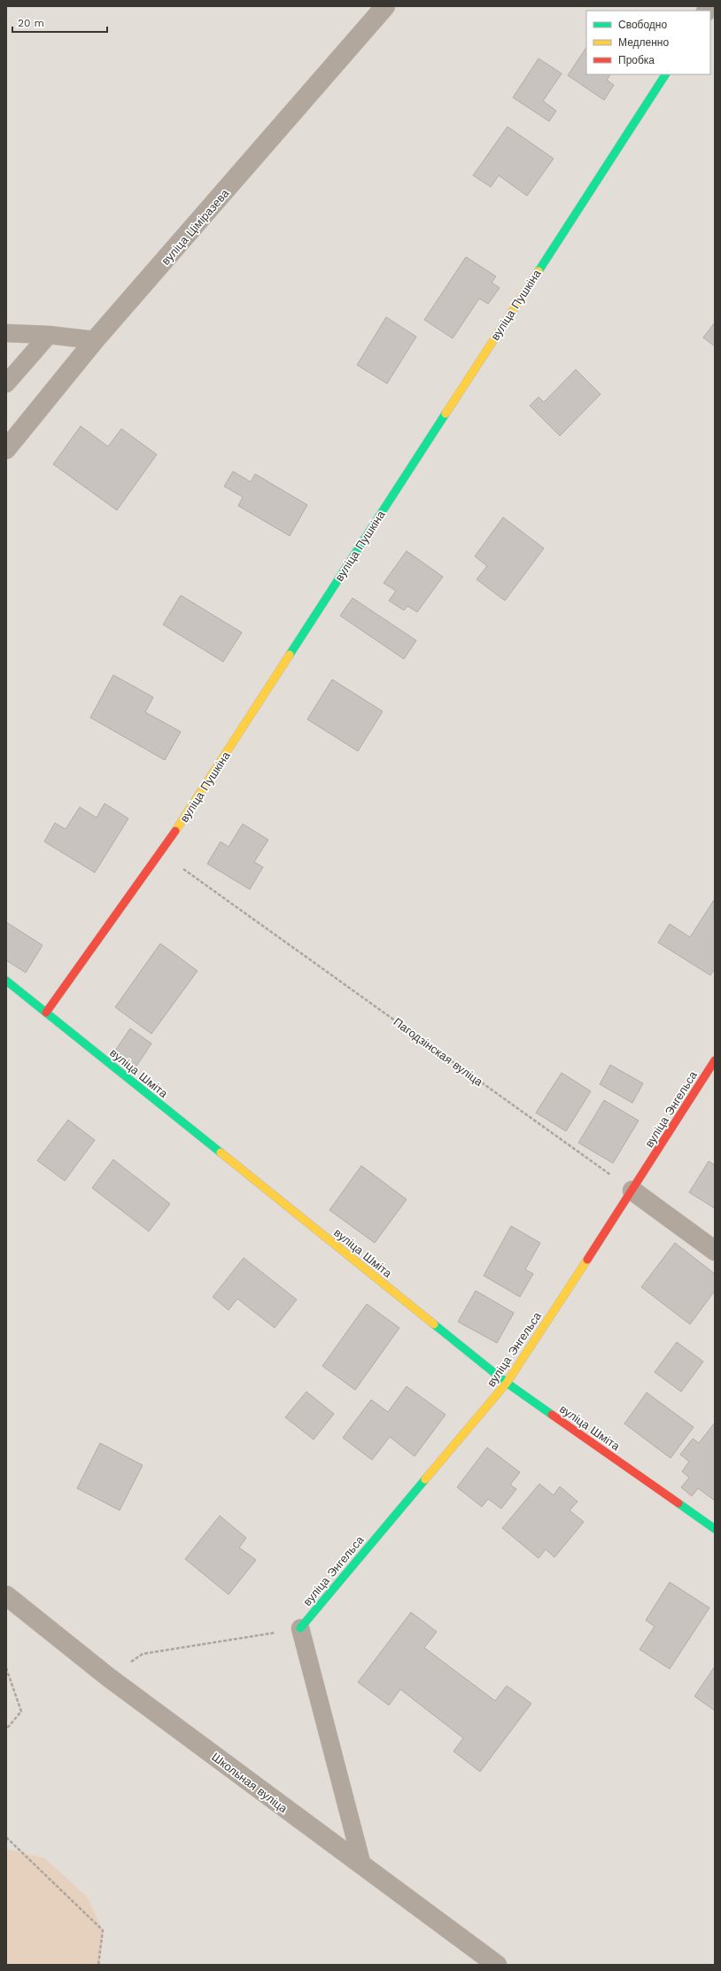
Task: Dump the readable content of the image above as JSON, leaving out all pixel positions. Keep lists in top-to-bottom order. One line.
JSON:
{"streets":{"street":["вуліца Ціміразева","вуліца Пушкіна","вуліца Шміта","вуліца Энгельса","Школьная вуліца"],"path":["Пагодзінская вуліца"]},"crossings":[["вуліца Пушкіна","Пагодзінская вуліца"],["вуліца Пушкіна","вуліца Шміта"],["Пагодзінская вуліца","вуліца Энгельса"],["вуліца Шміта","вуліца Энгельса"]],"legend":["Свободно","Медленно","Пробка"],"scale_bar":"20 m"}
